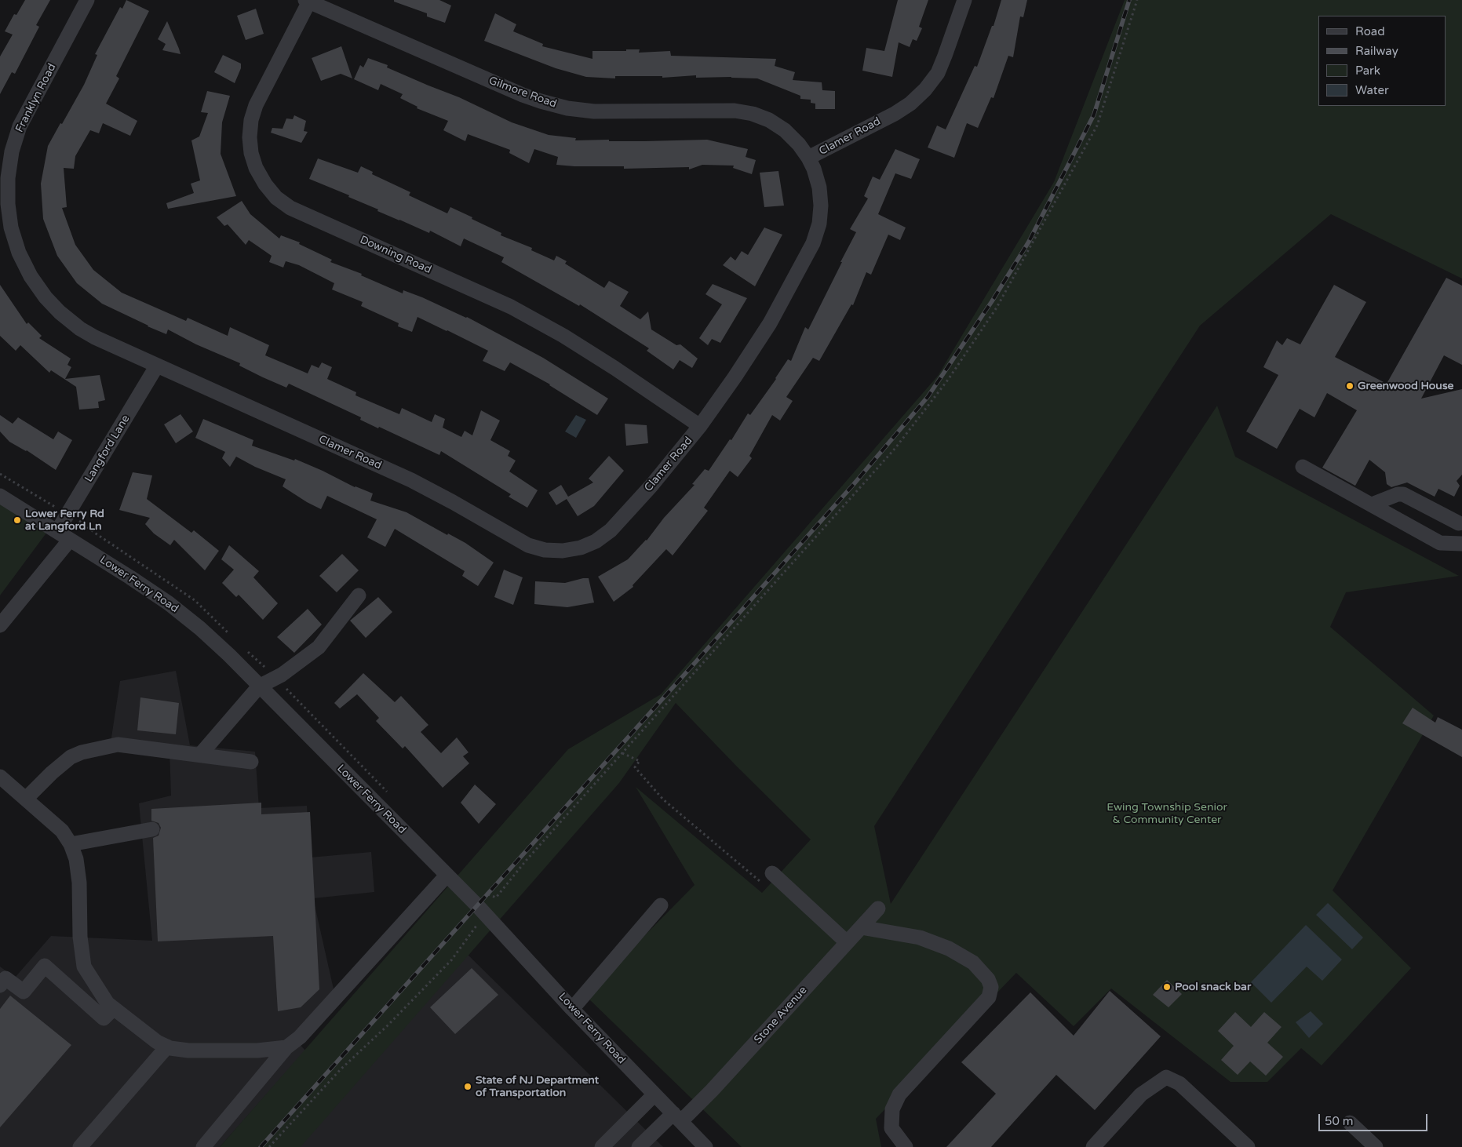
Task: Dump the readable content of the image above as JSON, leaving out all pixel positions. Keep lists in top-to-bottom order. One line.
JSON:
{"streets":{"street":["Gilmore Road","Franklyn Road","Clamer Road","Downing Road","Langford Lane","Lower Ferry Road","Stone Avenue"]},"crossings":[["Gilmore Road","Clamer Road"],["Gilmore Road","Downing Road"],["Franklyn Road","Clamer Road"],["Franklyn Road","Langford Lane"],["Clamer Road","Downing Road"],["Clamer Road","Langford Lane"],["Langford Lane","Lower Ferry Road"],["Lower Ferry Road","Stone Avenue"]],"parks":["Ewing Township Senior & Community Center"],"places":["Greenwood House","Lower Ferry Rd at Langford Ln","Pool snack bar","State of NJ Department of Transportation"],"legend":["Road","Railway","Park","Water"],"scale_bar":"50 m"}
